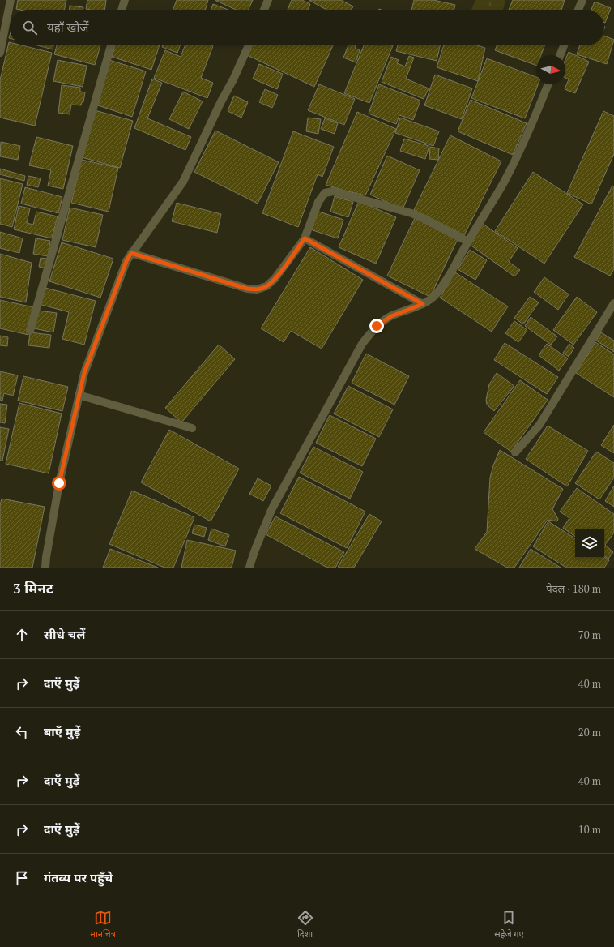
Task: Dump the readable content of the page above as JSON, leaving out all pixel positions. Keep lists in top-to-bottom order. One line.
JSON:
{"north":"right","page":{"search":"यहाँ खोजें","heading":["3 मिनट","पैदल · 180 m"],"list":[["सीधे चलें","70 m"],["दाएँ मुड़ें","40 m"],["बाएँ मुड़ें","20 m"],["दाएँ मुड़ें","40 m"],["दाएँ मुड़ें","10 m"],"गंतव्य पर पहुँचे"],"nav":["मानचित्र","दिशा","सहेजे गए"]}}
